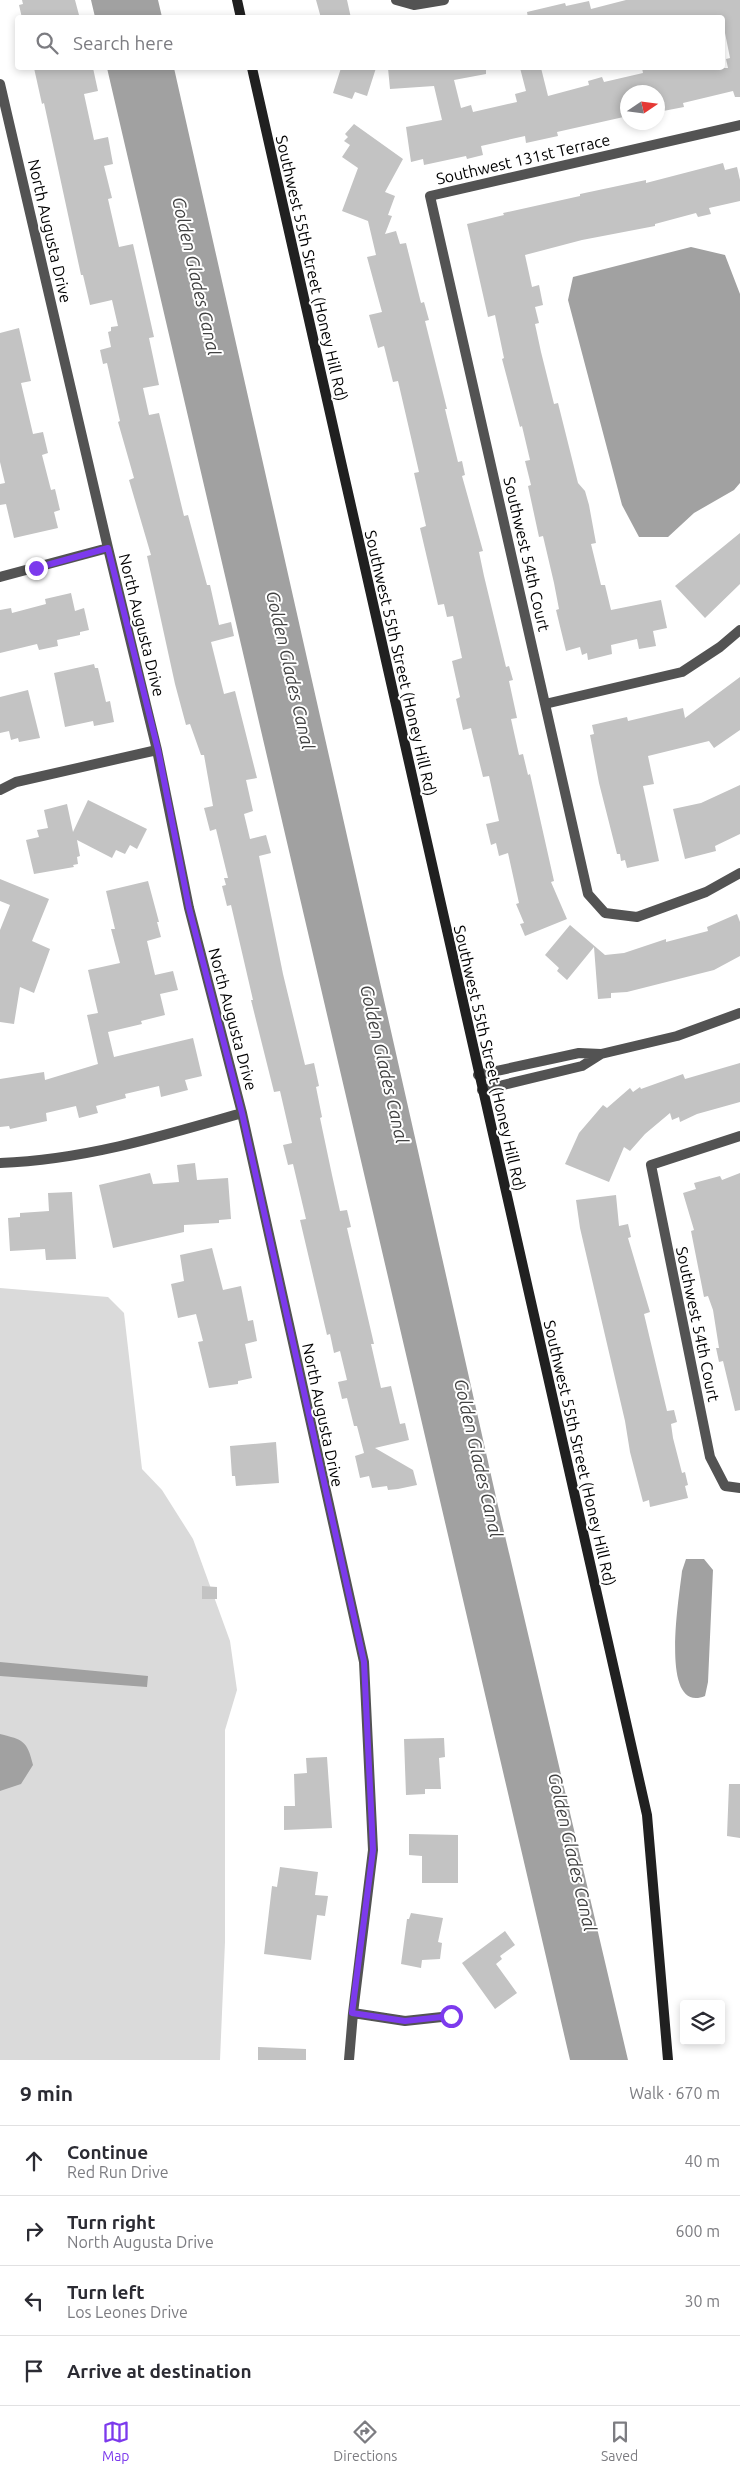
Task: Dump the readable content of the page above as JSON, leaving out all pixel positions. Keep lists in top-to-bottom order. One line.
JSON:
{"streets":{"street":["Southwest 131st Terrace","North Augusta Drive","Southwest 55th Street (Honey Hill Rd)","Southwest 54th Court"]},"crossings":[["Southwest 131st Terrace","Southwest 54th Court"]],"water":["Golden Glades Canal"],"north":"right","page":{"search":"Search here","heading":["9 min","Walk · 670 m"],"list":[["Continue","Red Run Drive","40 m"],["Turn right","North Augusta Drive","600 m"],["Turn left","Los Leones Drive","30 m"],"Arrive at destination"],"nav":["Map","Directions","Saved"]}}
